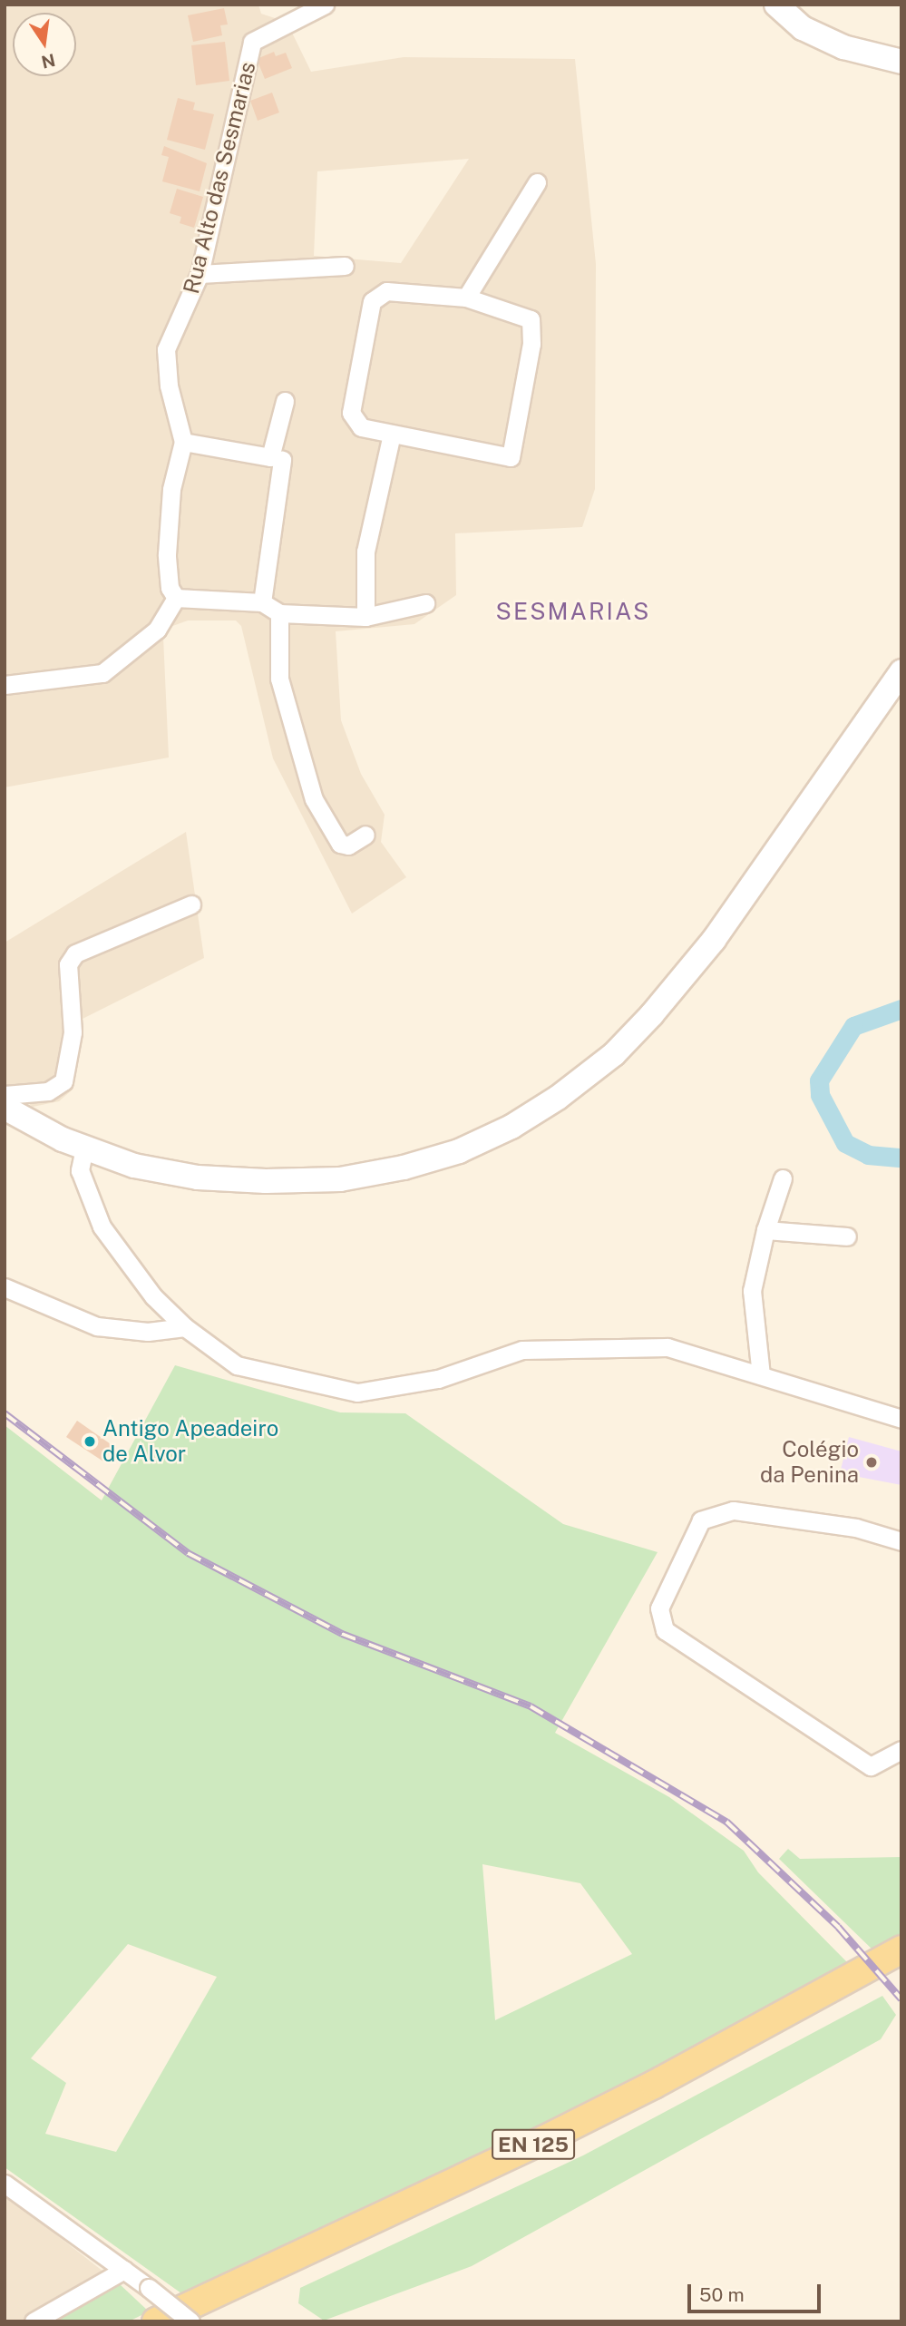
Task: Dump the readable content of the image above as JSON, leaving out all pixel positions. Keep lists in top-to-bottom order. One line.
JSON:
{"streets":{"main road":["EN 125"],"street":["Rua Alto das Sesmarias"]},"districts":["SESMARIAS"],"places":["Antigo Apeadeiro de Alvor","Colégio da Penina"],"scale_bar":"50 m","north":"bottom"}
